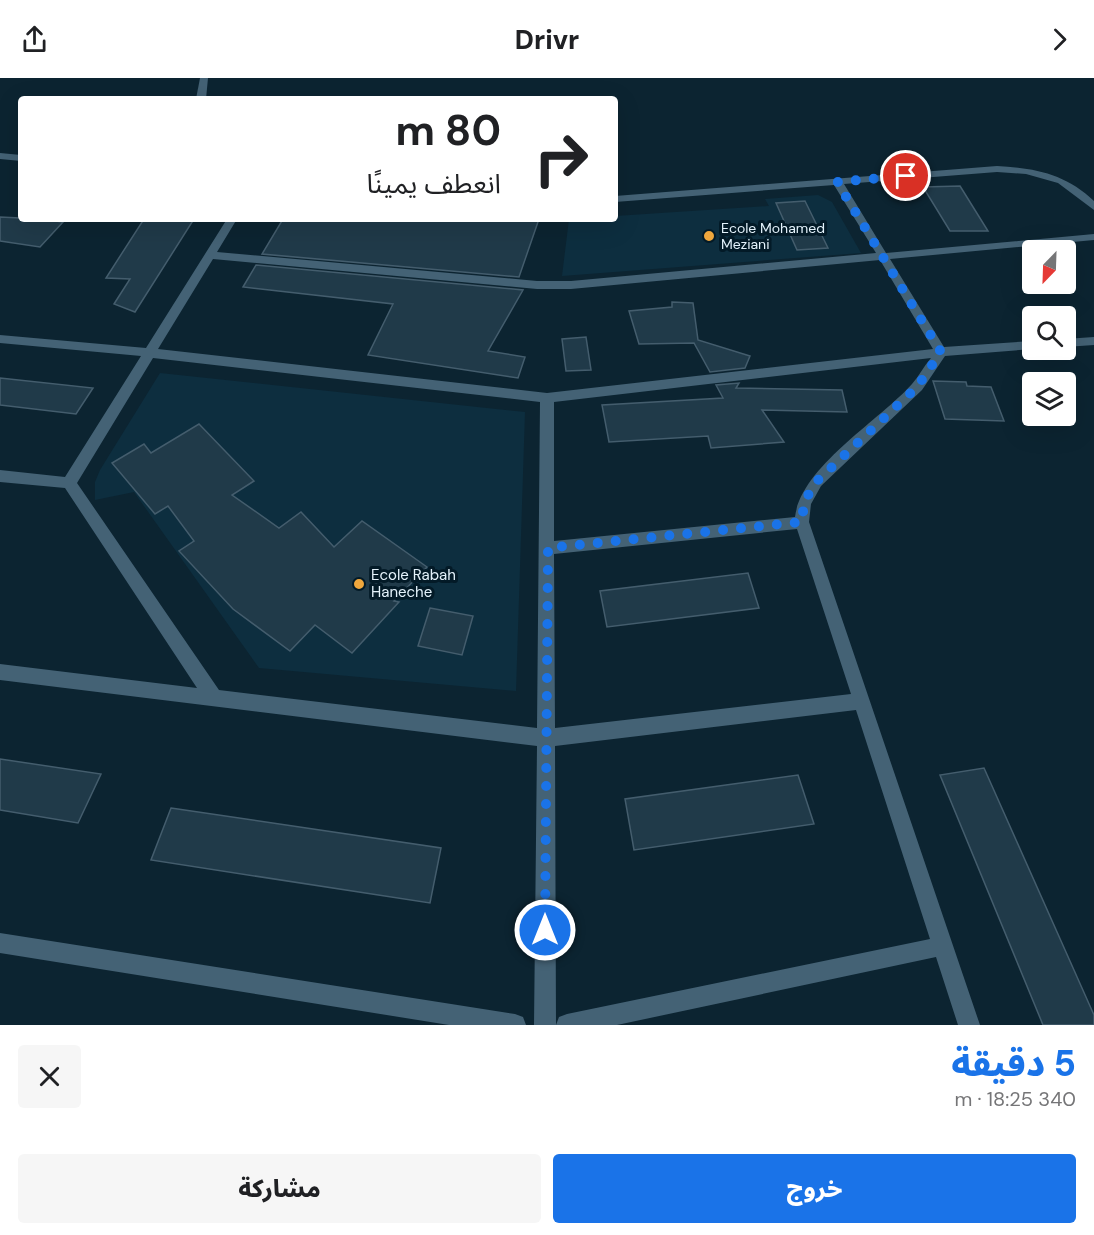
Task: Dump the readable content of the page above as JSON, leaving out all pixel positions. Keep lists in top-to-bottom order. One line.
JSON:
{"places":["Ecole Mohamed Meziani","Ecole Rabah Haneche"],"north":"bottom left","page":{"header":"Drivr","turn":["80 m","انعطف يمينًا"],"heading":["5 دقيقة","340 m · 18:25"],"buttons":["خروج","مشاركة"]}}
